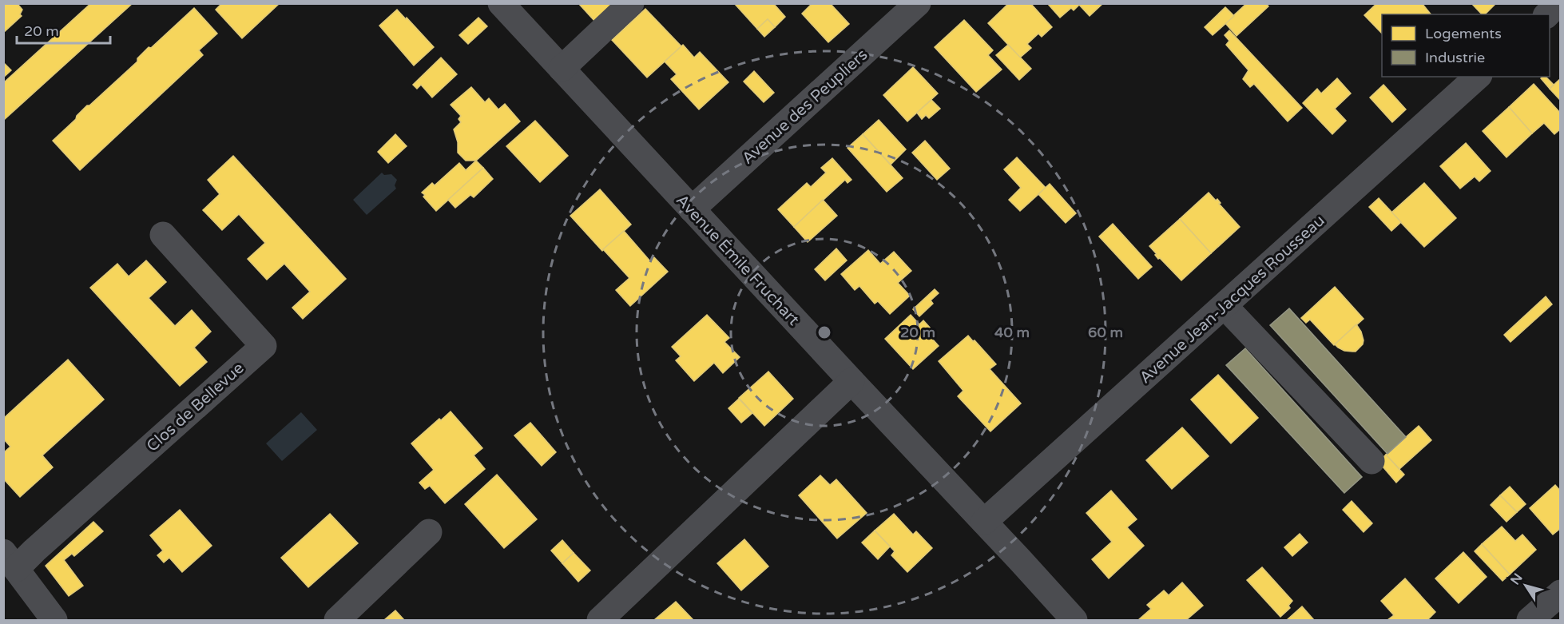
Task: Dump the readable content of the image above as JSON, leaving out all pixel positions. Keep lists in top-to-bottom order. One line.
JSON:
{"streets":{"street":["Avenue des Peupliers","Avenue Émile Fruchart","Avenue Jean-Jacques Rousseau","Clos de Bellevue"]},"crossings":[["Avenue des Peupliers","Avenue Émile Fruchart"],["Avenue Émile Fruchart","Avenue Jean-Jacques Rousseau"]],"legend":["Logements","Industrie"],"scale_bar":"20 m","north":"top left","rings":["20 m","40 m","60 m"]}
